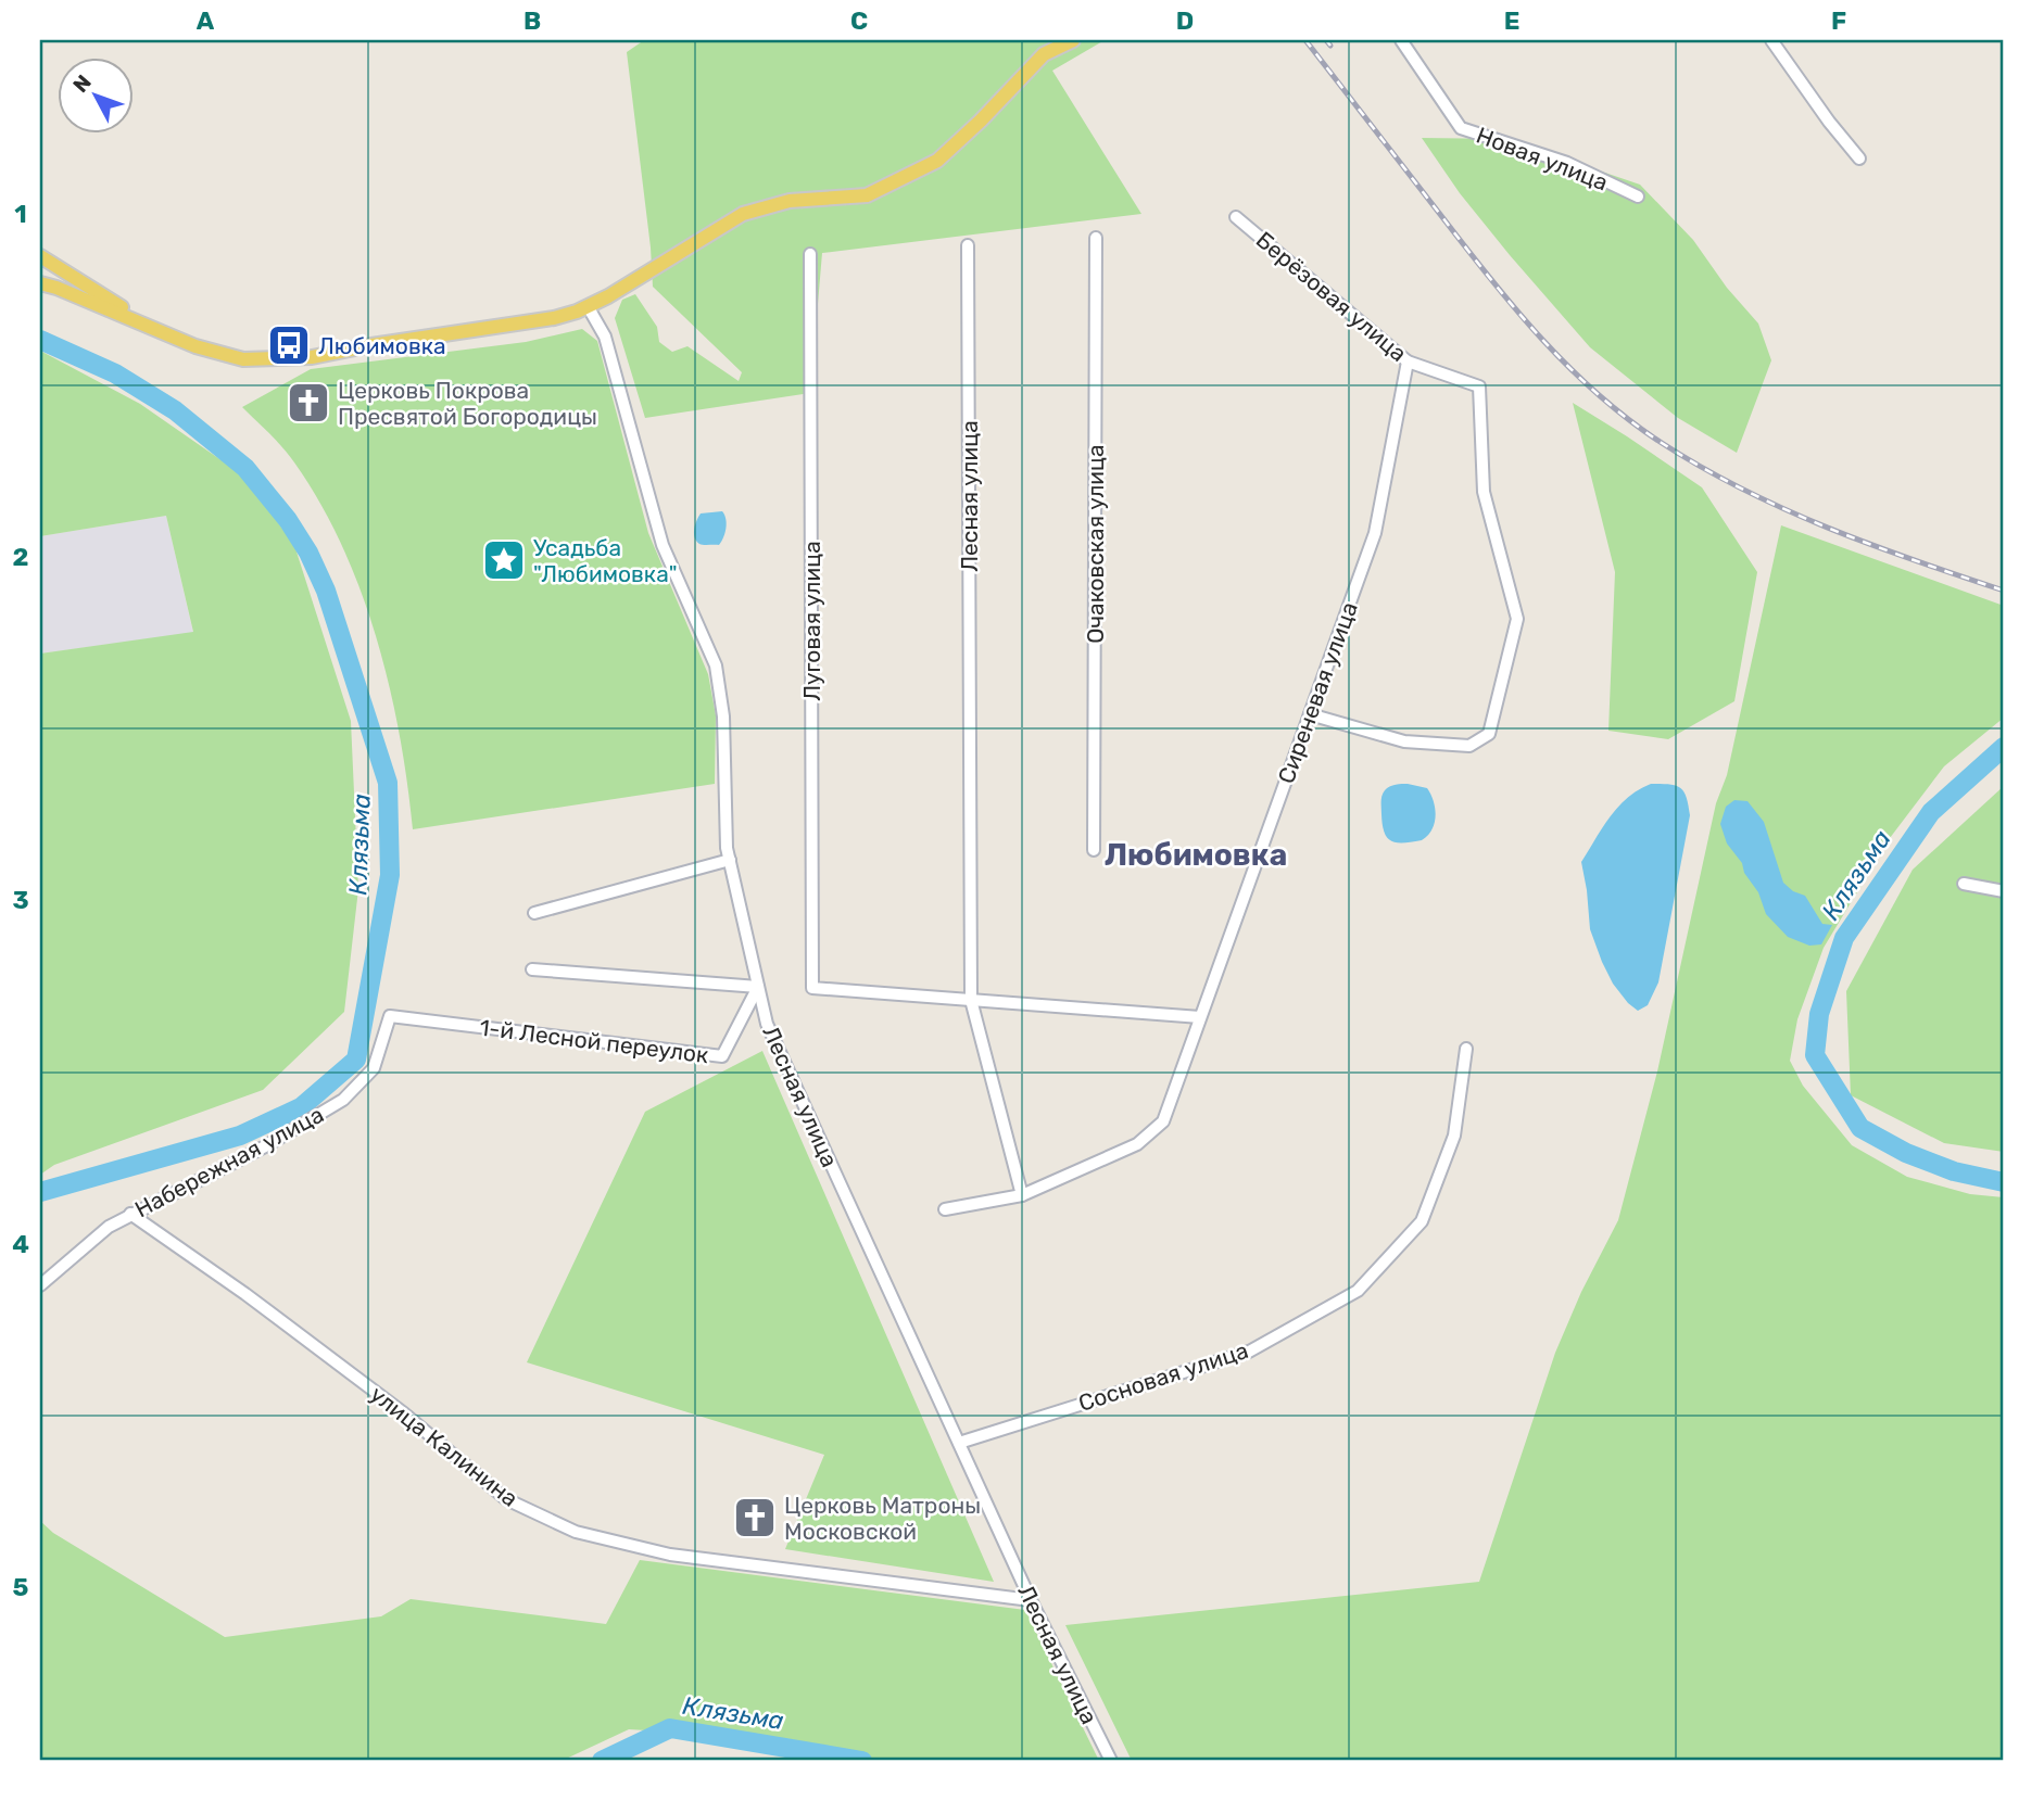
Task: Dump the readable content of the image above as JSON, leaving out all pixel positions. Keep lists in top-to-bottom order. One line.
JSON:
{"streets":{"street":["Новая улица","Берёзовая улица","Лесная улица","Очаковская улица","Луговая улица","Сиреневая улица","1-й Лесной переулок","Набережная улица","Сосновая улица","улица Калинина"]},"crossings":[["Берёзовая улица","Сиреневая улица"],["Лесная улица","Луговая улица"],["Лесная улица","Сиреневая улица"],["Лесная улица","1-й Лесной переулок"],["Лесная улица","Сосновая улица"],["Лесная улица","улица Калинина"],["1-й Лесной переулок","Набережная улица"],["Набережная улица","улица Калинина"]],"districts":["Любимовка"],"water":["Клязьма"],"places":{"bus stop":["Любимовка"],"church":["Церковь Покрова Пресвятой Богородицы","Церковь Матроны Московской"],"place":["Усадьба \"Любимовка\""]},"north":"top left","grid":{"columns":["A","B","C","D","E","F"],"rows":["1","2","3","4","5"]}}
